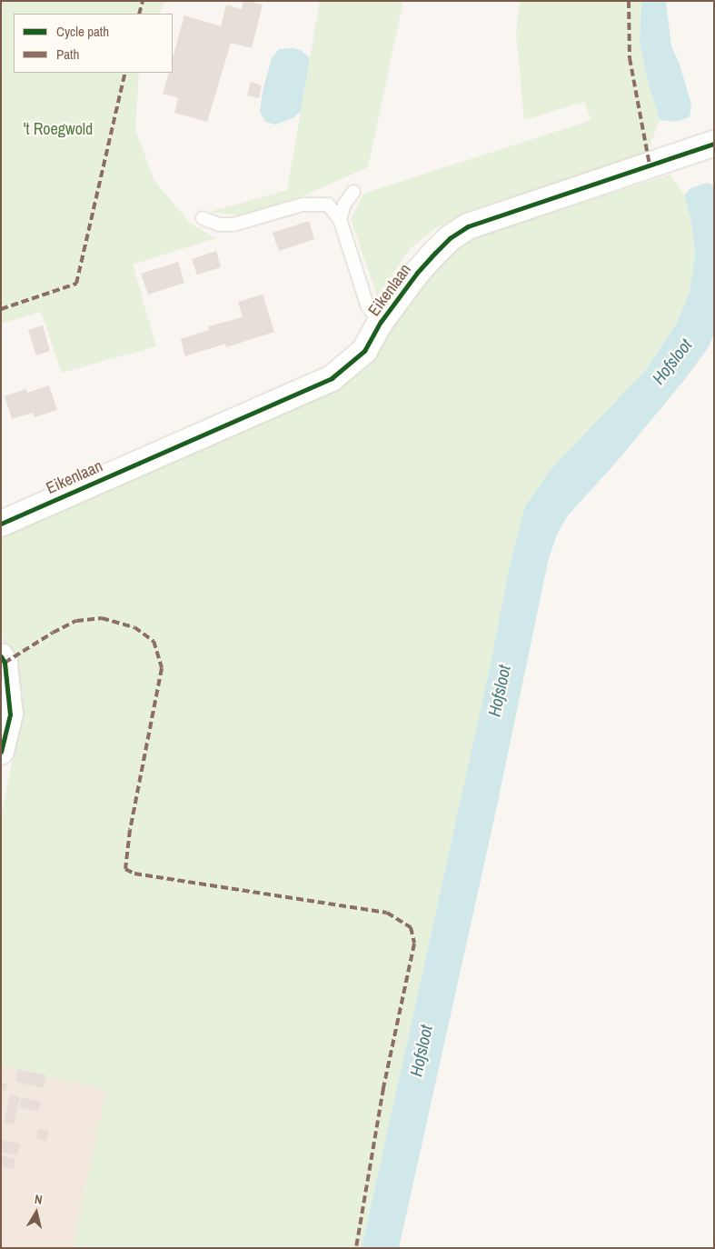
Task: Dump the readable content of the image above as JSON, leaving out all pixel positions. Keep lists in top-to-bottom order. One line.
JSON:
{"streets":{"street":["Eikenlaan"]},"water":["Hofsloot"],"parks":["'t Roegwold"],"legend":["Cycle path","Path"],"north":"top"}
